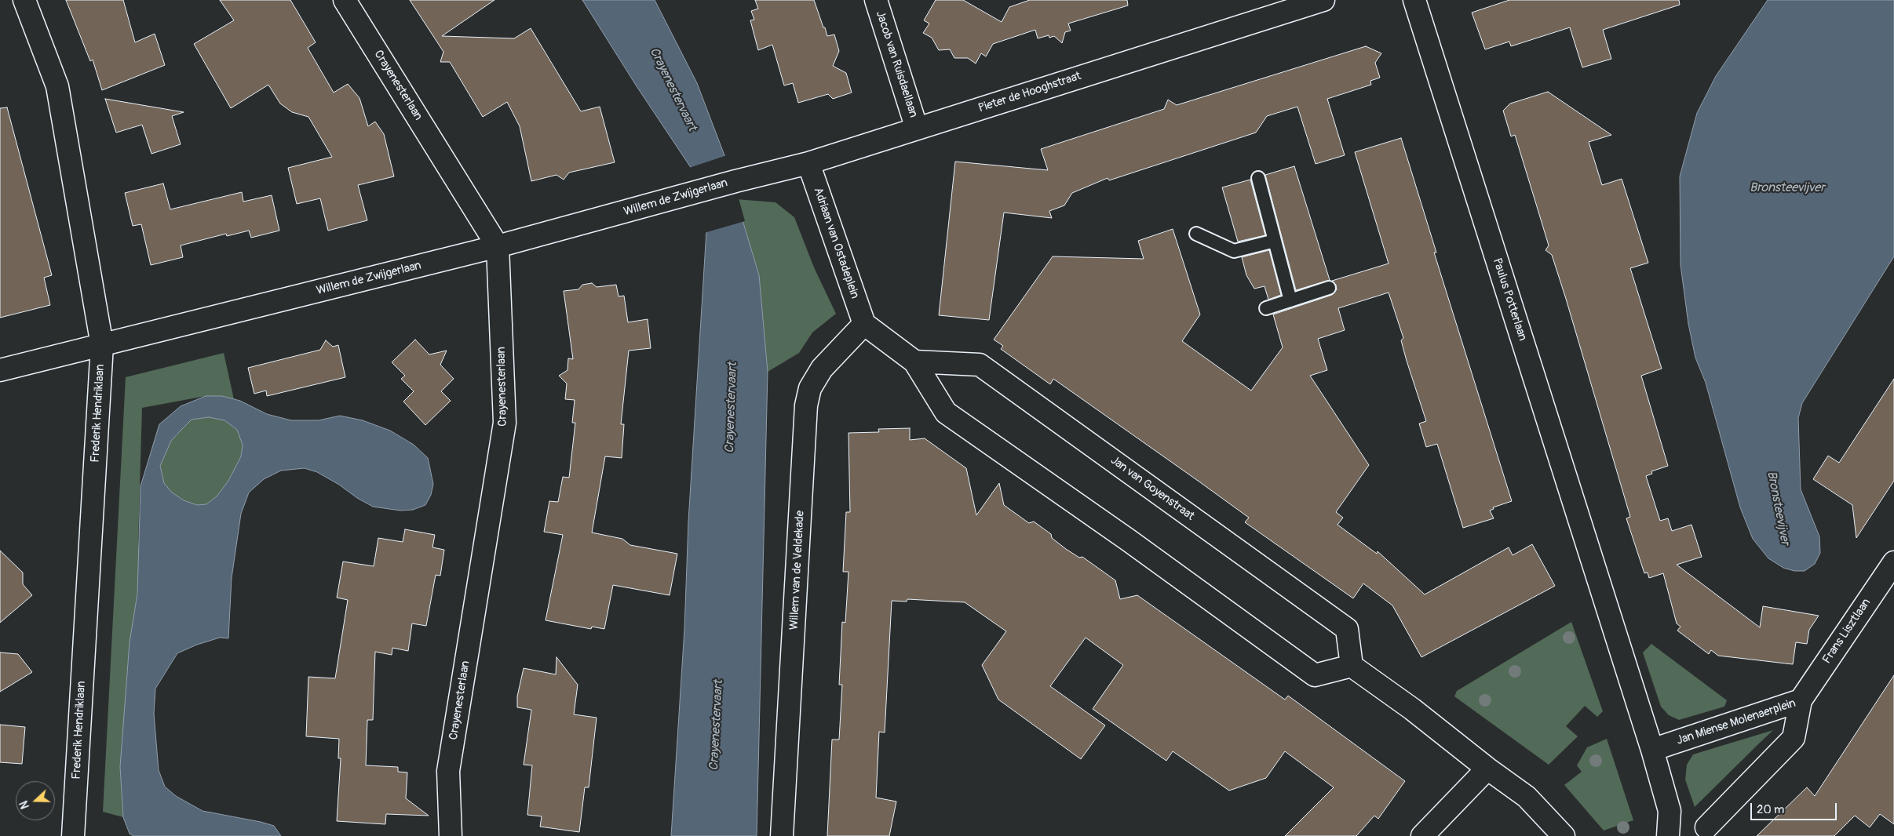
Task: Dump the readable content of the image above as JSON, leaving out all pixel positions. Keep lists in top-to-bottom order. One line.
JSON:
{"streets":{"street":["Jacob van Ruisdaellaan","Crayenesterlaan","Pieter de Hooghstraat","Willem de Zwijgerlaan","Adriaan van Ostadeplein","Paulus Potterlaan","Frederik Hendriklaan","Jan van Goyenstraat","Willem van de Veldekade","Frans Lisztlaan","Jan Miense Molenaerplein"]},"crossings":[["Jacob van Ruisdaellaan","Pieter de Hooghstraat"],["Crayenesterlaan","Willem de Zwijgerlaan"],["Pieter de Hooghstraat","Willem de Zwijgerlaan"],["Pieter de Hooghstraat","Adriaan van Ostadeplein"],["Willem de Zwijgerlaan","Frederik Hendriklaan"],["Adriaan van Ostadeplein","Willem van de Veldekade"],["Paulus Potterlaan","Jan Miense Molenaerplein"],["Frans Lisztlaan","Jan Miense Molenaerplein"]],"water":["Crayenestervaart","Bronsteevijver"],"scale_bar":"20 m","north":"left"}
